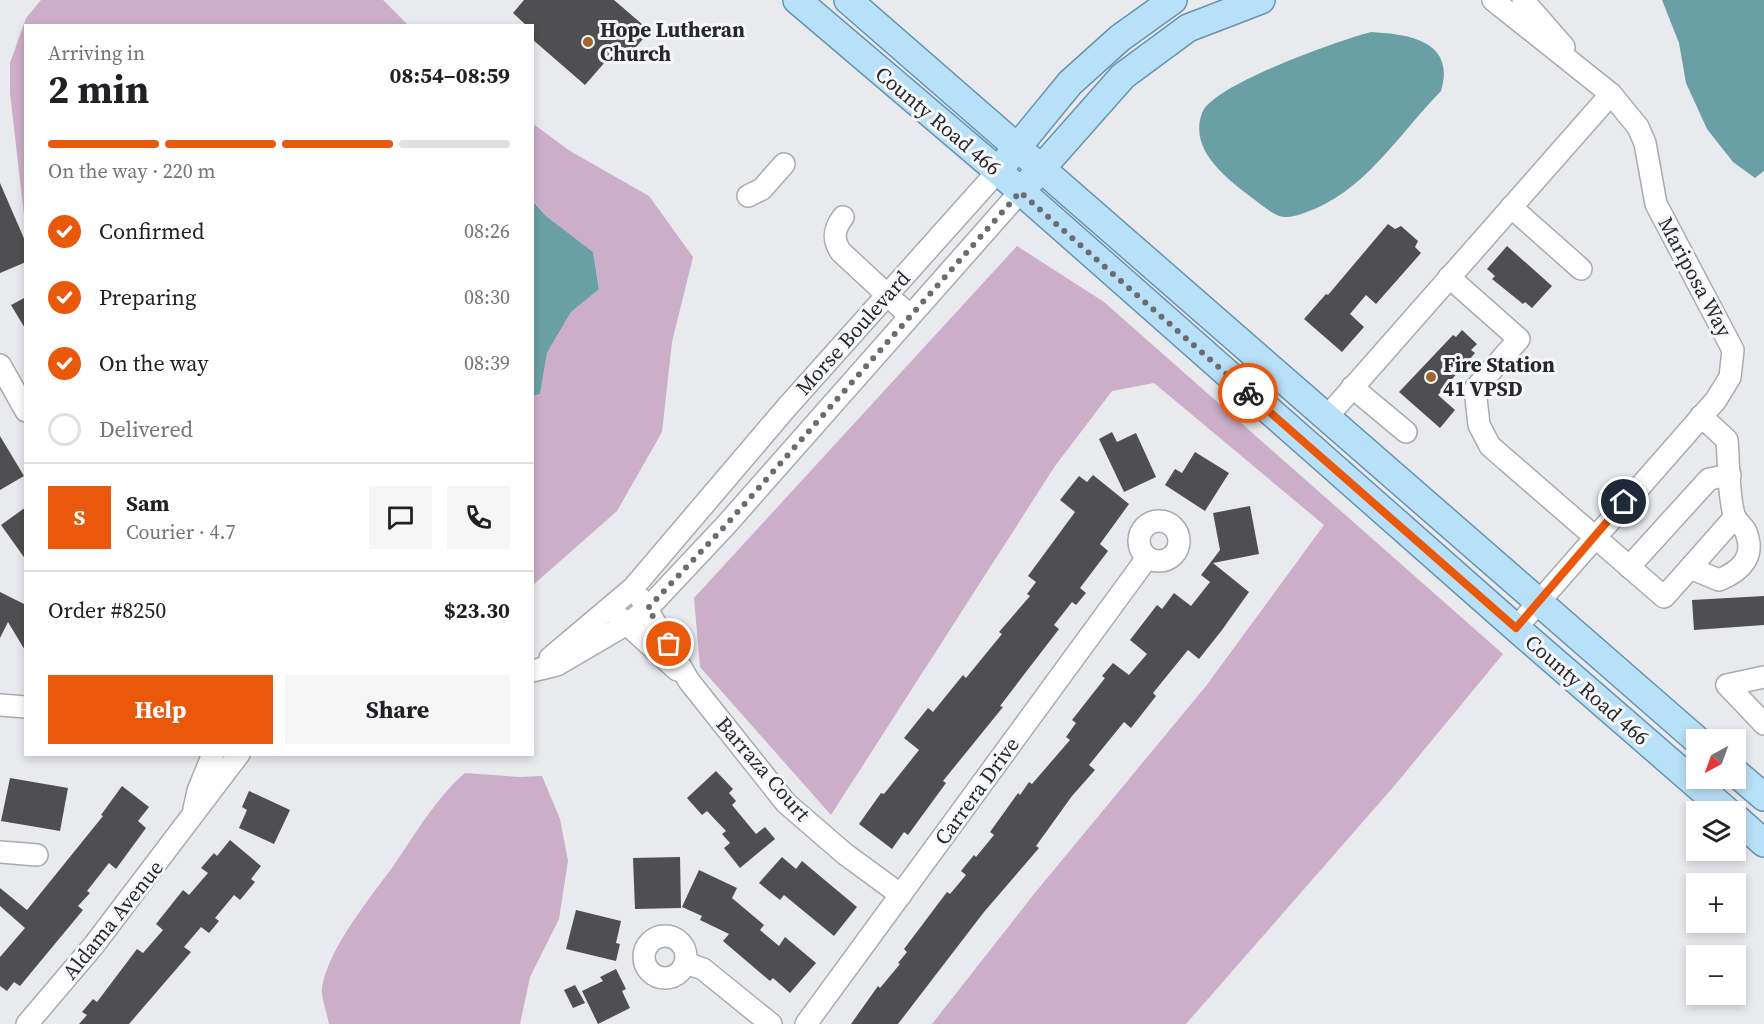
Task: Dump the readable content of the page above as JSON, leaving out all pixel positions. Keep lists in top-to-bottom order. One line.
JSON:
{"streets":{"main road":["County Road 466","Morse Boulevard"],"street":["Mariposa Way","Barraza Court","Carrera Drive","Aldama Avenue"]},"crossings":[["County Road 466","Mariposa Way"],["County Road 466","Morse Boulevard"],["Morse Boulevard","Barraza Court"],["Barraza Court","Carrera Drive"]],"places":["Hope Lutheran Church","Fire Station 41 VPSD"],"north":"bottom left","page":{"heading":["2 min","Arriving in","08:54–08:59"],"panel":["Sam","Courier · 4.7","Order #8250","$23.30"],"bar":"On the way · 220 m","list":[["Confirmed","08:26"],["Preparing","08:30"],["On the way","08:39"],"Delivered"],"round":"S","buttons":["Help","Share"],"map_buttons":["+","−"]}}
